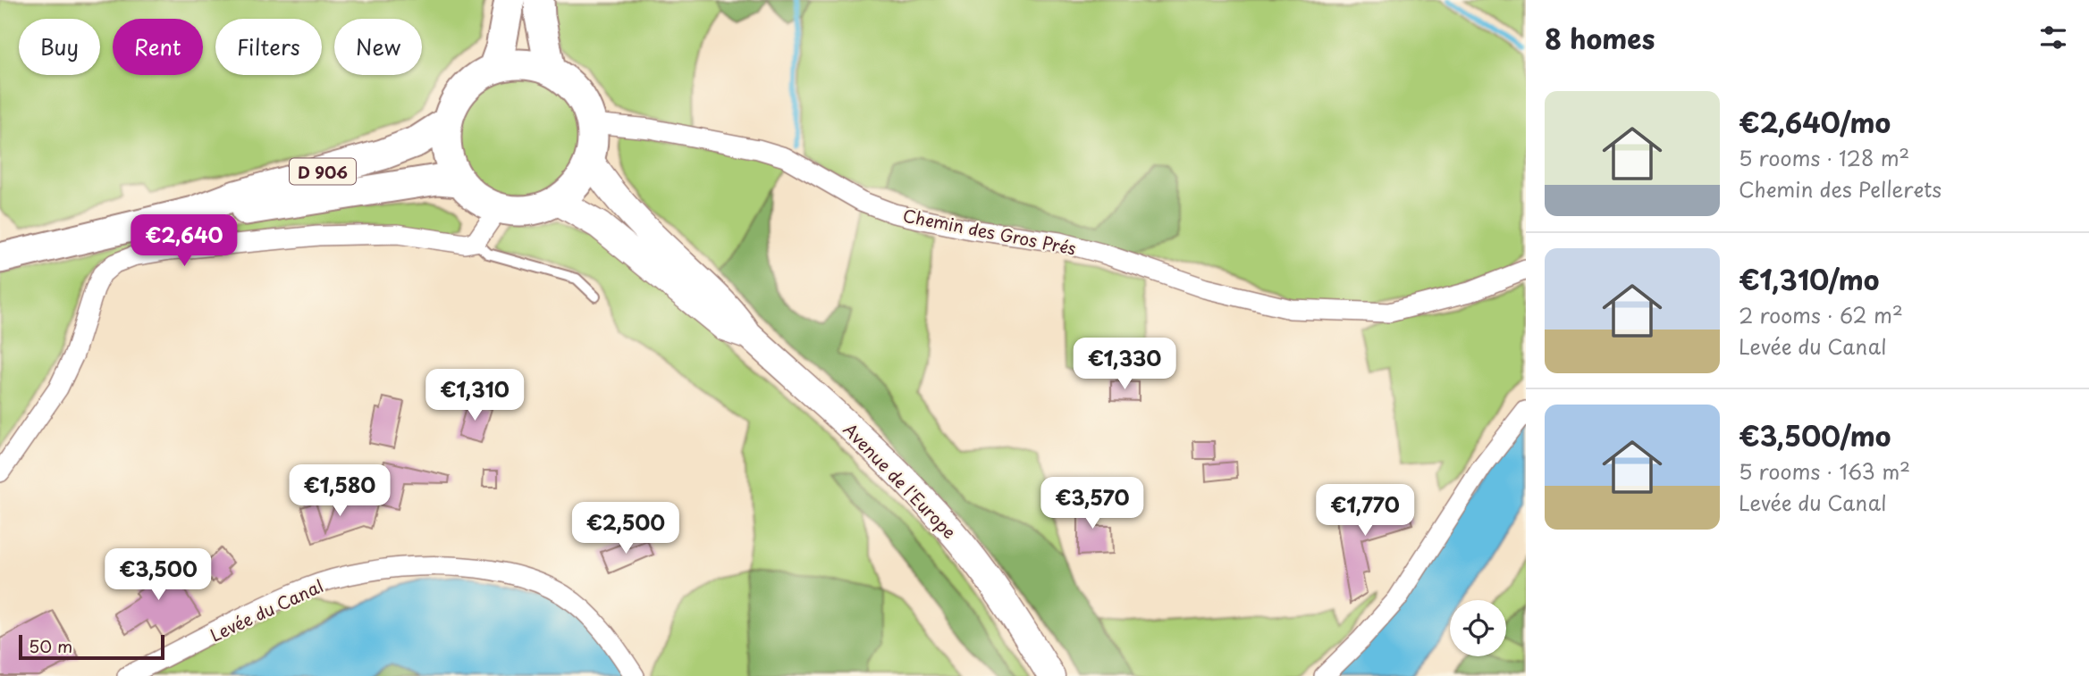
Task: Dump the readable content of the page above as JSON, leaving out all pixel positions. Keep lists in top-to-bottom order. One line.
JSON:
{"streets":{"main road":["D 906","Avenue de l'Europe"],"street":["Chemin des Gros Prés","Levée du Canal"]},"crossings":[["D 906","Chemin des Gros Prés"],["D 906","Avenue de l'Europe"],["Chemin des Gros Prés","Avenue de l'Europe"]],"scale_bar":"50 m","page":{"heading":"8 homes","chip":["Buy","Rent","Filters","New"],"list":[{"name":"€2,640/mo","note":"5 rooms · 128 m² · Chemin des Pellerets"},{"name":"€1,310/mo","note":"2 rooms · 62 m² · Levée du Canal"},{"name":"€3,500/mo","note":"5 rooms · 163 m² · Levée du Canal"}],"price":["€2,640","€1,330","€1,310","€1,580","€3,570","€1,770","€2,500","€3,500"],"scale":"50 m"}}
